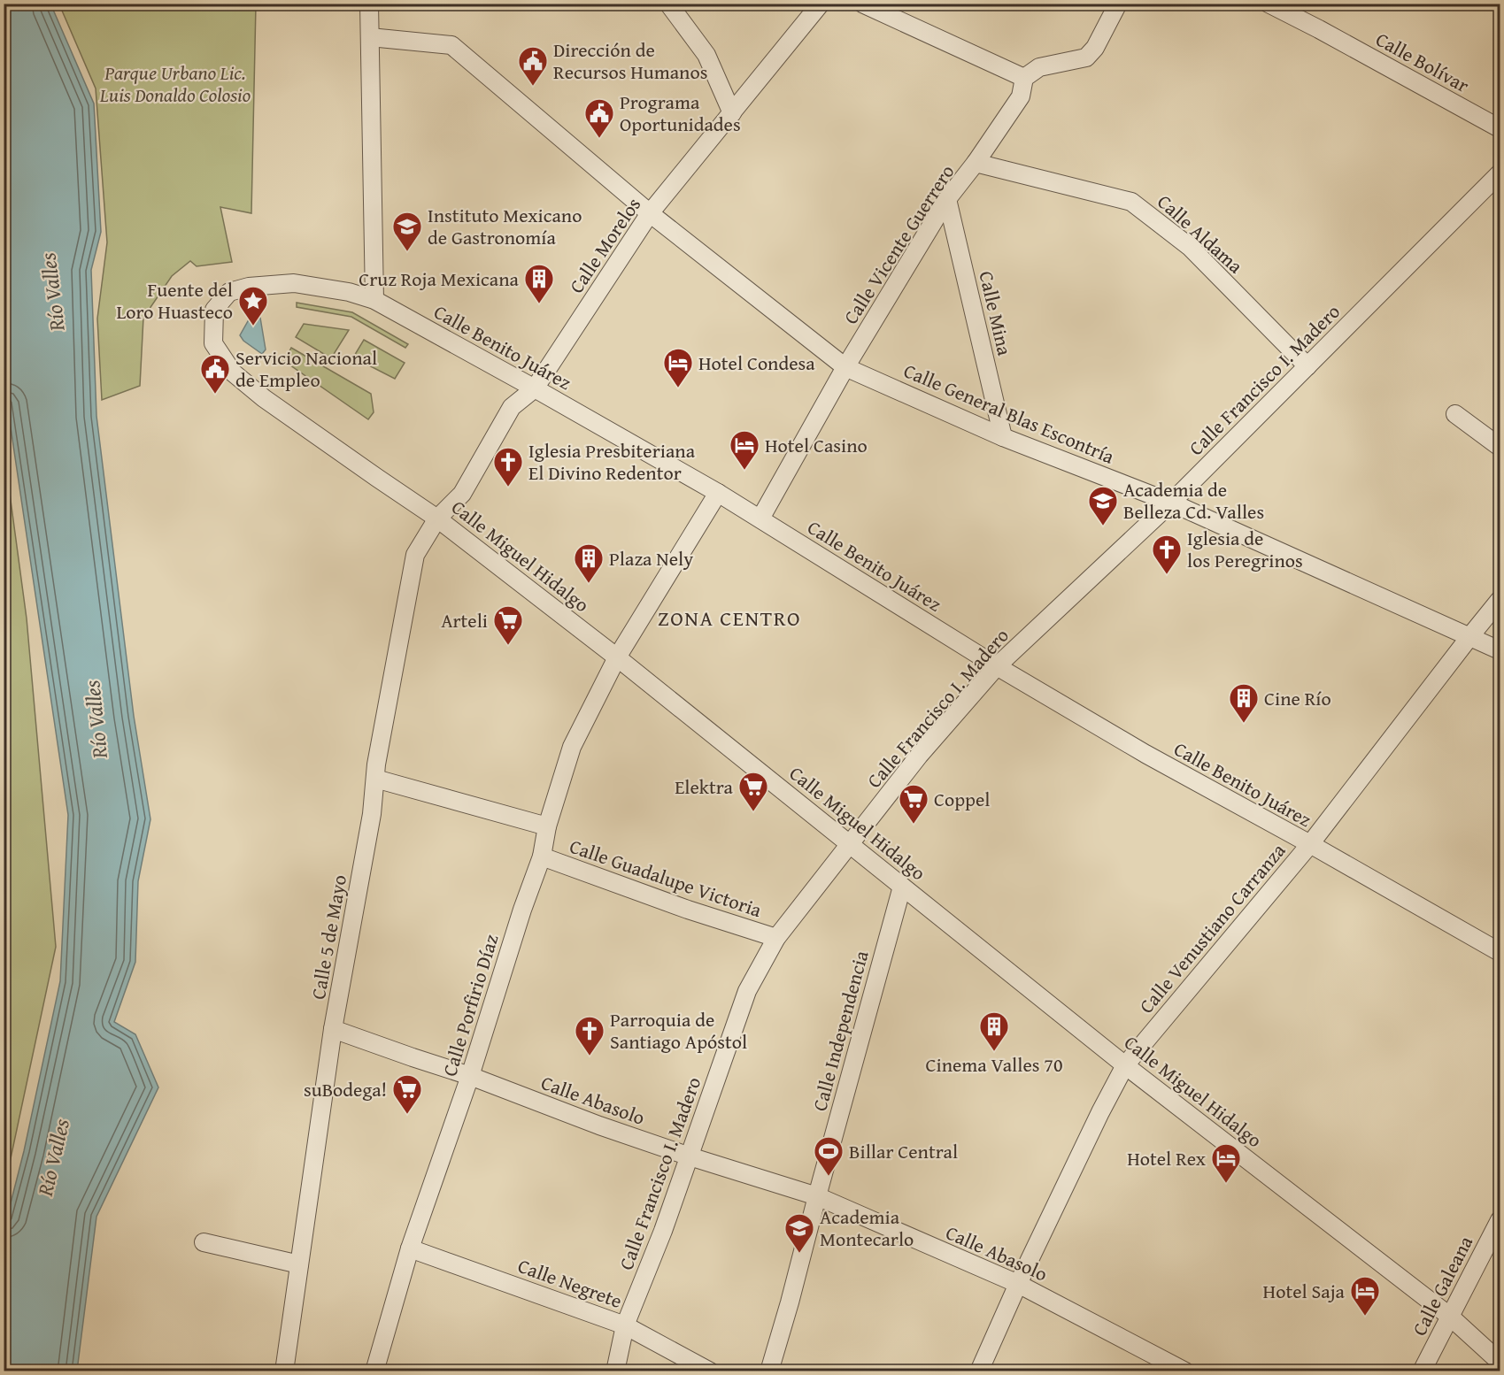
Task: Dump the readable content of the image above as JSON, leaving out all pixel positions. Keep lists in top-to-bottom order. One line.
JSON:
{"streets":{"street":["Calle Bolívar","Calle Aldama","Calle Vicente Guerrero","Calle Morelos","Calle Mina","Calle Benito Juárez","Calle Francisco I. Madero","Calle General Blas Escontría","Calle Miguel Hidalgo","Calle Guadalupe Victoria","Calle Venustiano Carranza","Calle 5 de Mayo","Calle Porfirio Díaz","Calle Independencia","Calle Abasolo","Calle Negrete","Calle Galeana"]},"crossings":[["Calle Aldama","Calle Vicente Guerrero"],["Calle Aldama","Calle Francisco I. Madero"],["Calle Vicente Guerrero","Calle Mina"],["Calle Vicente Guerrero","Calle Benito Juárez"],["Calle Vicente Guerrero","Calle General Blas Escontría"],["Calle Morelos","Calle Benito Juárez"],["Calle Morelos","Calle General Blas Escontría"],["Calle Morelos","Calle Miguel Hidalgo"],["Calle Morelos","Calle 5 de Mayo"],["Calle Mina","Calle General Blas Escontría"],["Calle Benito Juárez","Calle Francisco I. Madero"],["Calle Benito Juárez","Calle Miguel Hidalgo"],["Calle Benito Juárez","Calle Venustiano Carranza"],["Calle Francisco I. Madero","Calle General Blas Escontría"],["Calle Francisco I. Madero","Calle Miguel Hidalgo"],["Calle Francisco I. Madero","Calle Guadalupe Victoria"],["Calle Francisco I. Madero","Calle Abasolo"],["Calle Francisco I. Madero","Calle Negrete"],["Calle General Blas Escontría","Calle Venustiano Carranza"],["Calle Miguel Hidalgo","Calle Venustiano Carranza"],["Calle Miguel Hidalgo","Calle 5 de Mayo"],["Calle Miguel Hidalgo","Calle Porfirio Díaz"],["Calle Miguel Hidalgo","Calle Independencia"],["Calle Miguel Hidalgo","Calle Galeana"],["Calle Guadalupe Victoria","Calle 5 de Mayo"],["Calle Guadalupe Victoria","Calle Porfirio Díaz"],["Calle Venustiano Carranza","Calle Abasolo"],["Calle 5 de Mayo","Calle Abasolo"],["Calle Porfirio Díaz","Calle Abasolo"],["Calle Porfirio Díaz","Calle Negrete"],["Calle Independencia","Calle Abasolo"]],"districts":["ZONA CENTRO"],"water":["Río Valles"],"parks":["Parque Urbano Lic. Luis Donaldo Colosio"],"places":{"public building":["Dirección de Recursos Humanos","Programa Oportunidades","Servicio Nacional de Empleo"],"school or university":["Instituto Mexicano de Gastronomía","Academia de Belleza Cd. Valles","Academia Montecarlo"],"building":["Cruz Roja Mexicana","Plaza Nely","Cine Río","Cinema Valles 70"],"place":["Fuente del Loro Huasteco"],"hotel":["Hotel Condesa","Hotel Casino","Hotel Rex","Hotel Saja"],"church":["Iglesia Presbiteriana El Divino Redentor","Iglesia de los Peregrinos","Parroquia de Santiago Apóstol"],"supermarket":["Arteli","Elektra","Coppel","suBodega!"],"sports":["Billar Central"]}}
